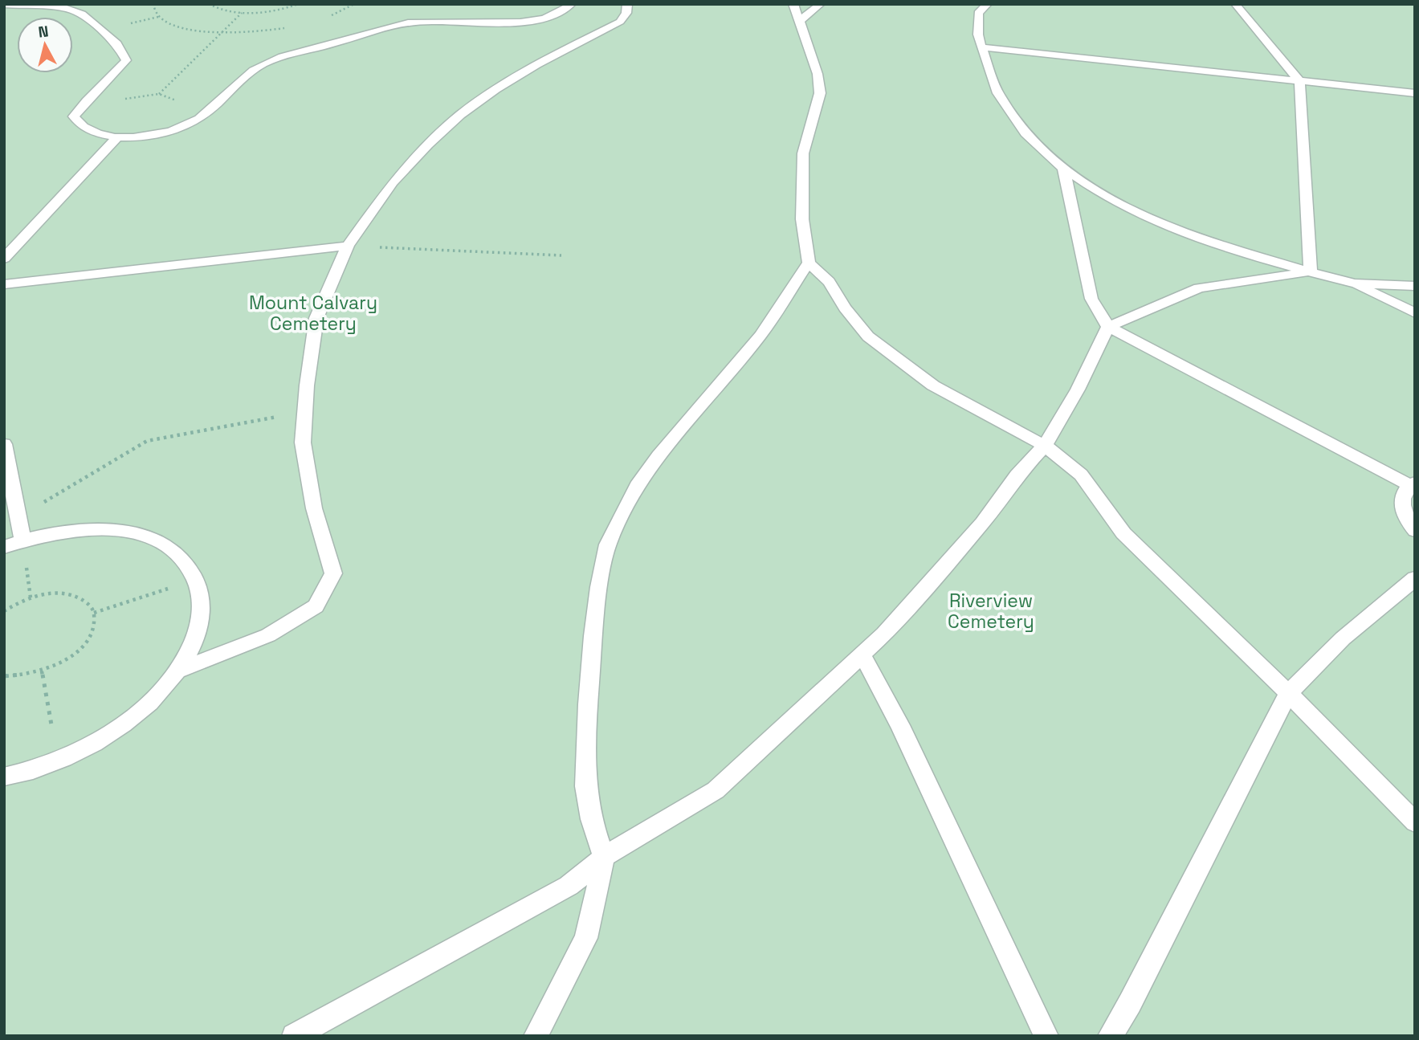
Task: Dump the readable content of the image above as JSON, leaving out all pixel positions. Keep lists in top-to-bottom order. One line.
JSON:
{"parks":["Mount Calvary Cemetery","Riverview Cemetery"],"north":"top"}
